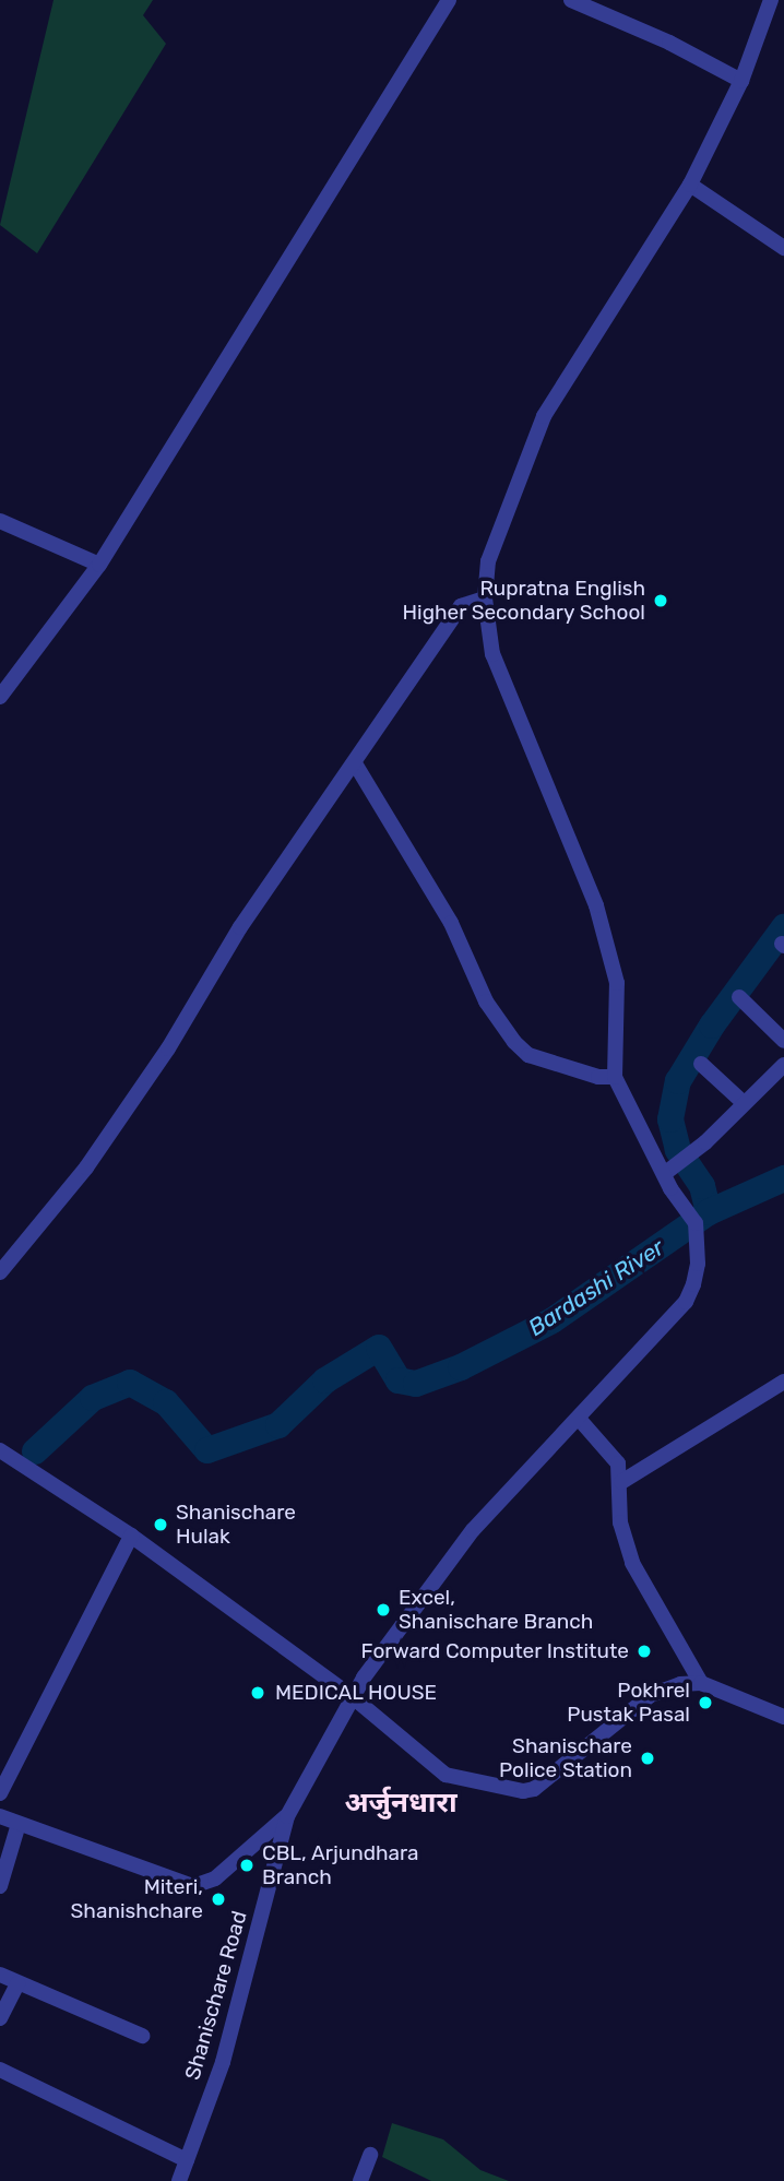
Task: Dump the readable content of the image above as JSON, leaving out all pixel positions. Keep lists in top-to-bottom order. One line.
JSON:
{"streets":{"street":["Shanischare Road"]},"districts":["अर्जुनधारा"],"water":["Bardashi River"],"places":["Rupratna English Higher Secondary School","Shanischare Hulak","Excel, Shanischare Branch","Forward Computer Institute","MEDICAL HOUSE","Pokhrel Pustak Pasal","Shanischare Police Station","CBL, Arjundhara Branch","Miteri, Shanishchare"]}
